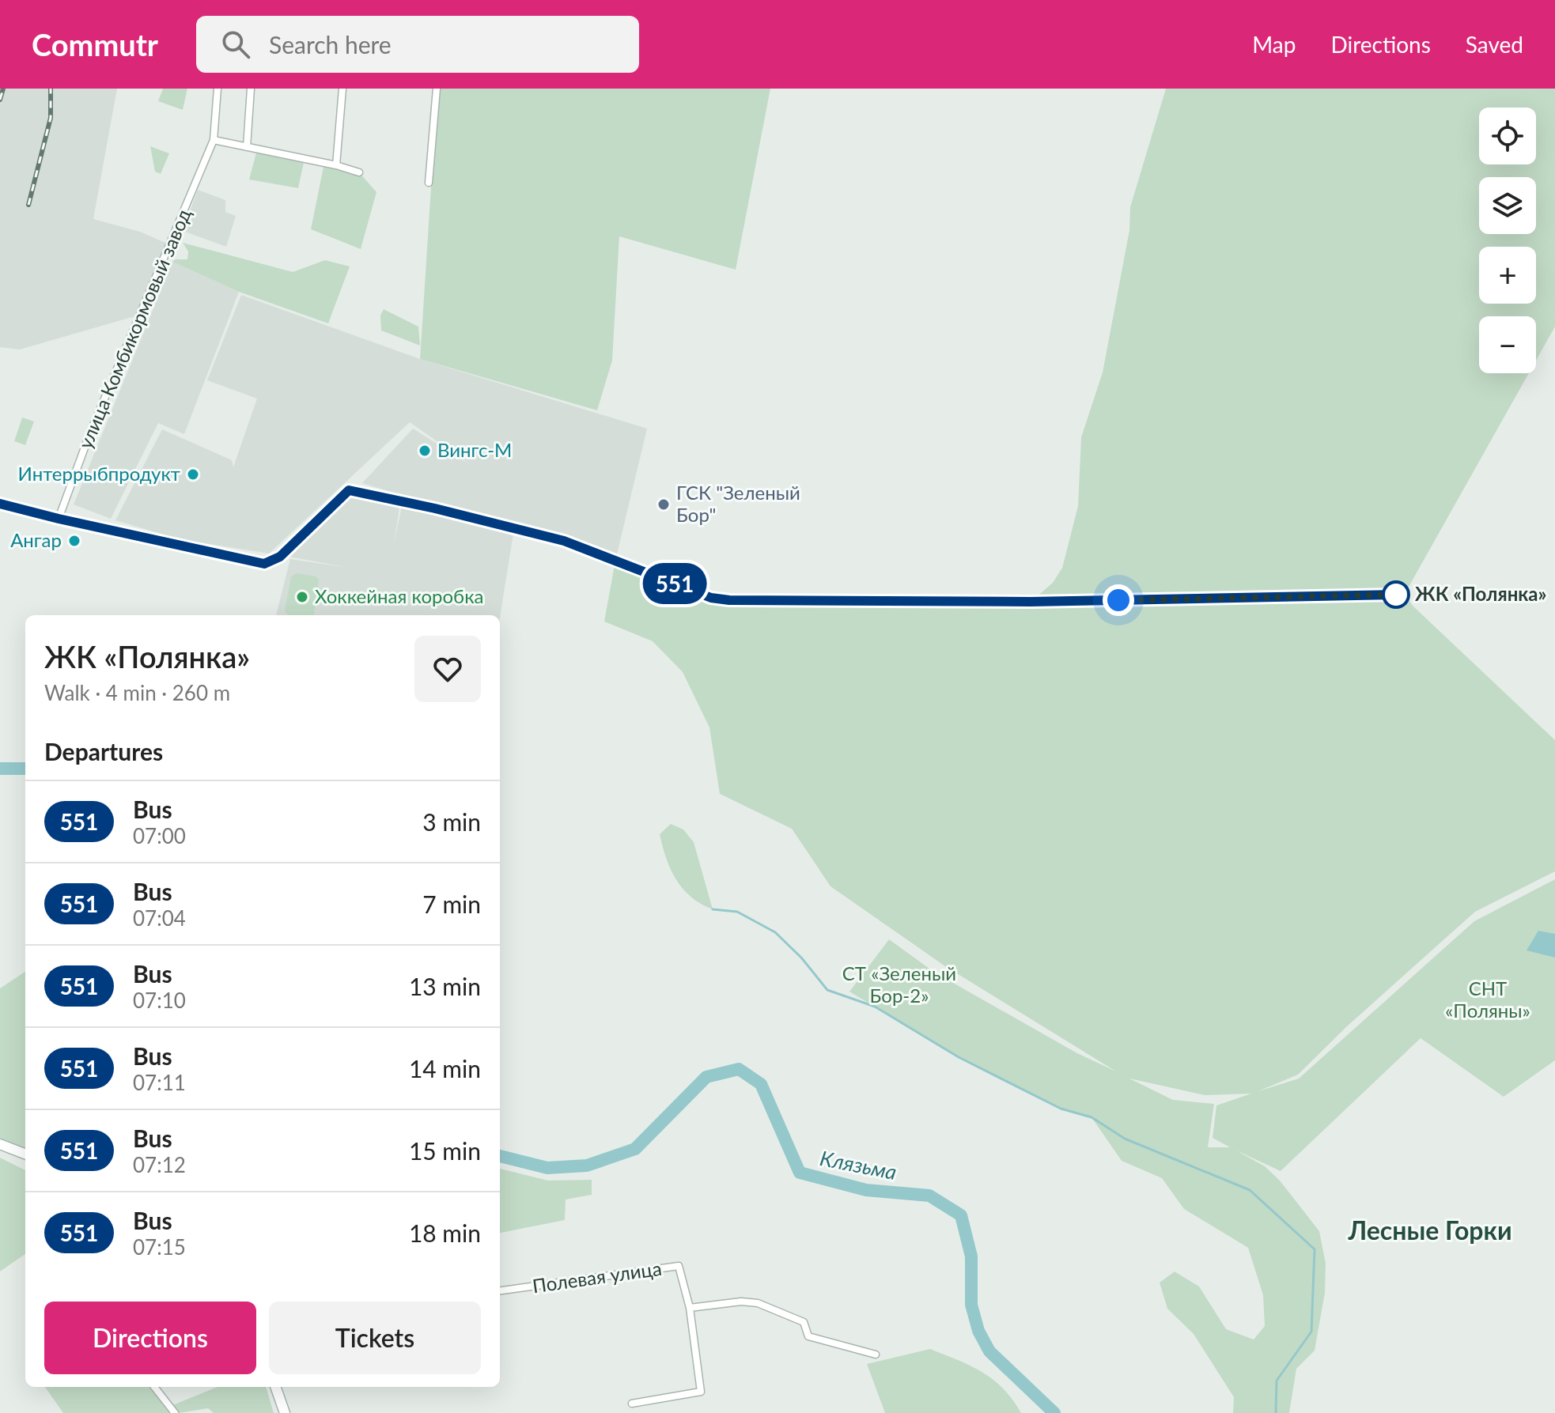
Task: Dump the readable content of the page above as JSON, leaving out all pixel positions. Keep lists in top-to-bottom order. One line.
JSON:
{"streets":{"street":["улица Комбикормовый завод","Полевая улица"]},"districts":["Лесные Горки"],"water":["Клязьма"],"parks":["СТ «Зеленый Бор-2»","СНТ «Поляны»"],"places":["Вингс-М","Интеррыбпродукт","ГСК \"Зеленый Бор\"","Ангар","ЖК «Полянка»","Хоккейная коробка"],"lines":["bus line 551"],"page":{"header":"Commutr","search":"Search here","nav":["Map","Directions","Saved"],"on_map":"551","map_buttons":["+","−"],"heading":[["ЖК «Полянка»","Walk · 4 min · 260 m"],"Departures"],"list":[{"mark":"551","name":"Bus","note":"07:00","value":"3 min"},{"mark":"551","name":"Bus","note":"07:04","value":"7 min"},{"mark":"551","name":"Bus","note":"07:10","value":"13 min"},{"mark":"551","name":"Bus","note":"07:11","value":"14 min"},{"mark":"551","name":"Bus","note":"07:12","value":"15 min"},{"mark":"551","name":"Bus","note":"07:15","value":"18 min"}],"buttons":["Directions","Tickets"]}}
